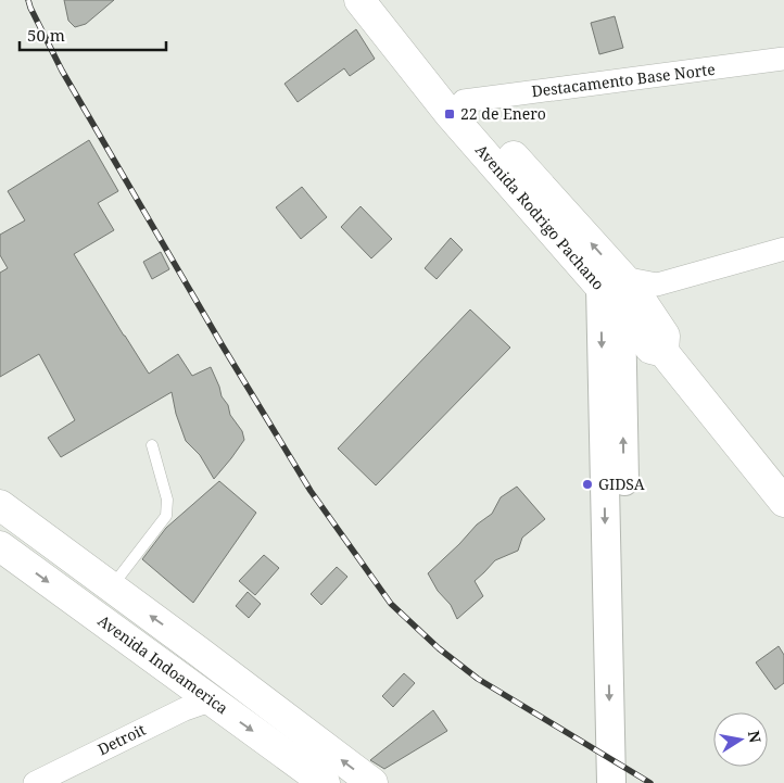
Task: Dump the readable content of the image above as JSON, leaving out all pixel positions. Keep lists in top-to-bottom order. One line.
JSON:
{"streets":{"main road":["Avenida Rodrigo Pachano","Avenida Indoamerica"],"street":["Destacamento Base Norte","Detroit"]},"crossings":[["Destacamento Base Norte","Avenida Rodrigo Pachano"],["Avenida Indoamerica","Detroit"]],"places":{"transit":["22 de Enero"],"other":["GIDSA"]},"scale_bar":"50 m","north":"right"}
